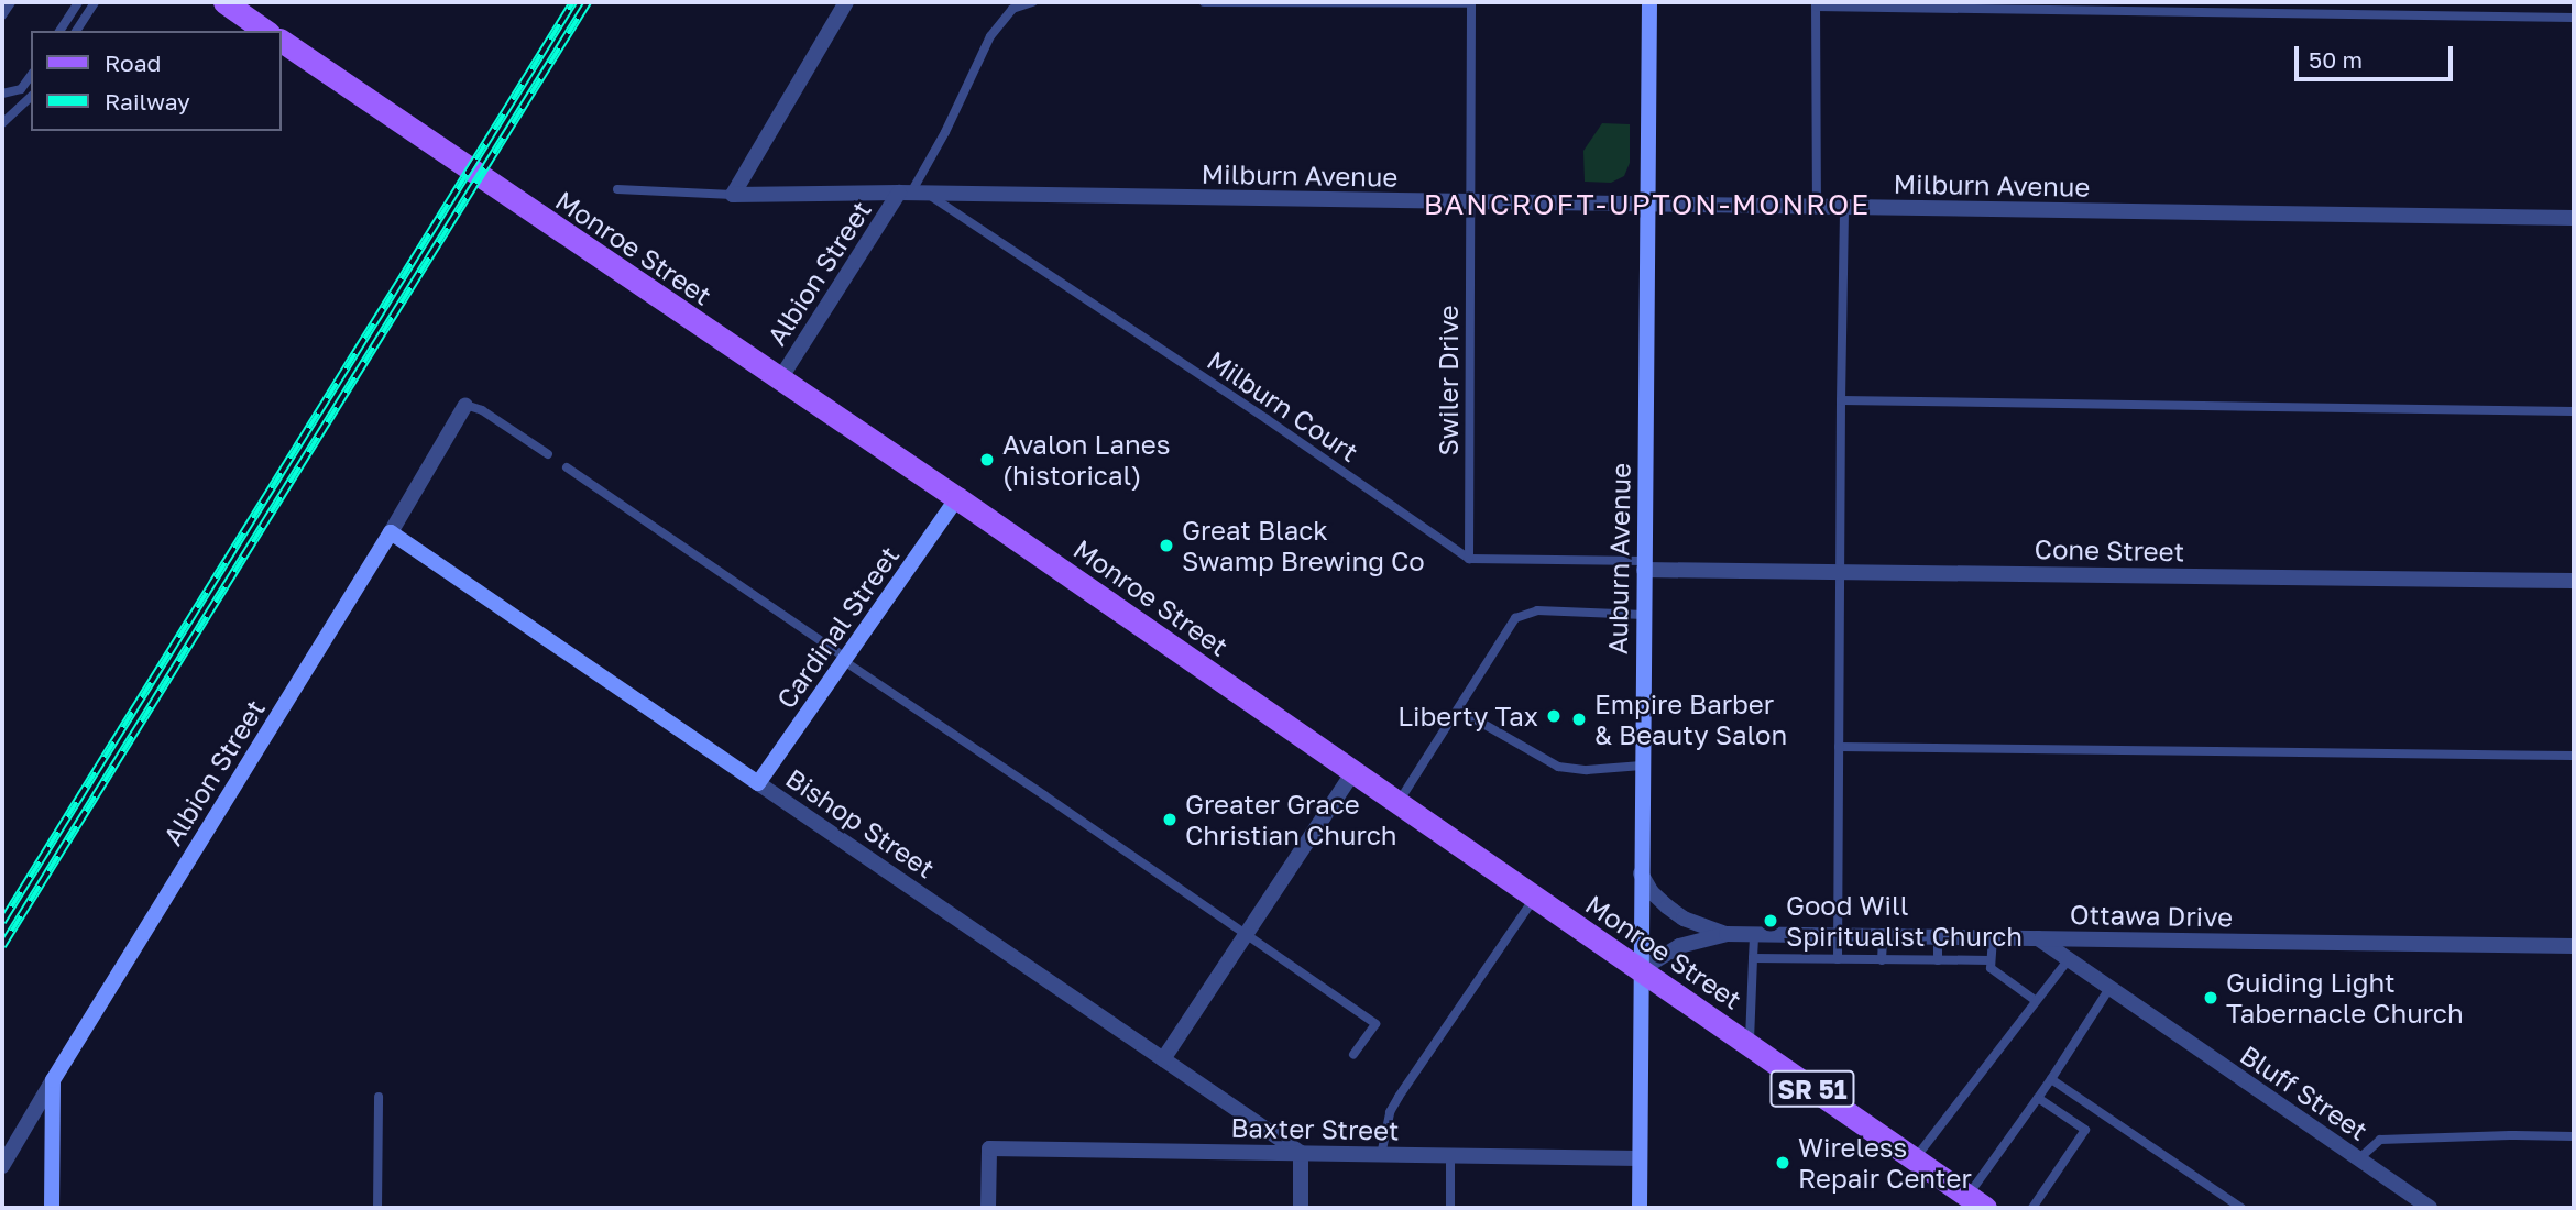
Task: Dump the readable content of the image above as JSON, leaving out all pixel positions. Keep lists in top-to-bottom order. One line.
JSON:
{"streets":{"main road":["Monroe Street","SR 51"],"street":["Milburn Avenue","Albion Street","Cone Street","Auburn Avenue","Cardinal Street","Bishop Street","Ottawa Drive","Bluff Street","Baxter Street"],"lane":["Swiler Drive","Milburn Court"]},"crossings":[["Milburn Avenue","Albion Street"],["Milburn Avenue","Swiler Drive"],["Milburn Avenue","Milburn Court"],["Milburn Avenue","Auburn Avenue"],["Monroe Street","Albion Street"],["Monroe Street","Auburn Avenue"],["Monroe Street","Cardinal Street"],["Monroe Street","Ottawa Drive"],["Albion Street","Milburn Court"],["Albion Street","Bishop Street"],["Swiler Drive","Milburn Court"],["Cone Street","Auburn Avenue"],["Auburn Avenue","Ottawa Drive"],["Auburn Avenue","Baxter Street"],["Cardinal Street","Bishop Street"],["Bishop Street","Baxter Street"],["Ottawa Drive","Bluff Street"]],"districts":["BANCROFT-UPTON-MONROE"],"places":["Avalon Lanes (historical)","Great Black Swamp Brewing Co","Liberty Tax","Empire Barber & Beauty Salon","Greater Grace Christian Church","Good Will Spiritualist Church","Guiding Light Tabernacle Church","Wireless Repair Center"],"legend":["Road","Railway"],"scale_bar":"50 m"}
